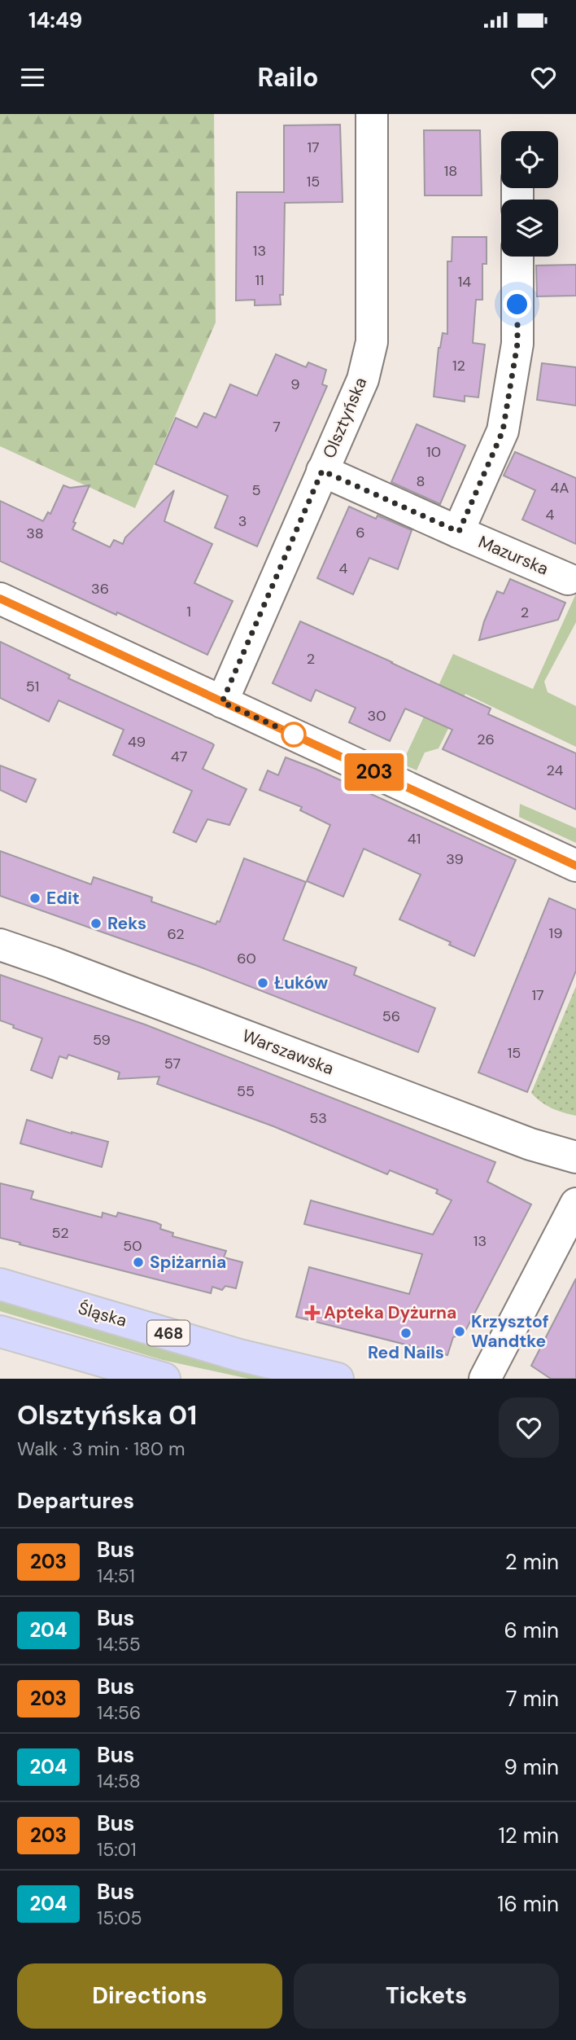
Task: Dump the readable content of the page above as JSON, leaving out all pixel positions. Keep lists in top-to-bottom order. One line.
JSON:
{"streets":{"main road":["Śląska","468"],"street":["Olsztyńska","Mazurska","Warszawska"]},"crossings":[["Olsztyńska","Mazurska"]],"places":{"other":["Edit","Reks","Łuków","Spiżarnia","Krzysztof Wandtke","Red Nails"],"health":["Apteka Dyżurna"]},"lines":["bus line 203"],"house_numbers":["17","18","15","13","11","14","12","9","7","10","8","4A","5","4","3","6","38","4","36","1","2","2","51","30","26","49","47","24","41","39","19","62","60","17","56","59","15","57","55","53","52","13","50"],"page":{"status":"14:49","header":"Railo","on_map":"203","heading":[["Olsztyńska 01","Walk · 3 min · 180 m"],"Departures"],"list":[{"mark":"203","name":"Bus","note":"14:51","value":"2 min"},{"mark":"204","name":"Bus","note":"14:55","value":"6 min"},{"mark":"203","name":"Bus","note":"14:56","value":"7 min"},{"mark":"204","name":"Bus","note":"14:58","value":"9 min"},{"mark":"203","name":"Bus","note":"15:01","value":"12 min"},{"mark":"204","name":"Bus","note":"15:05","value":"16 min"}],"buttons":["Directions","Tickets"]}}
